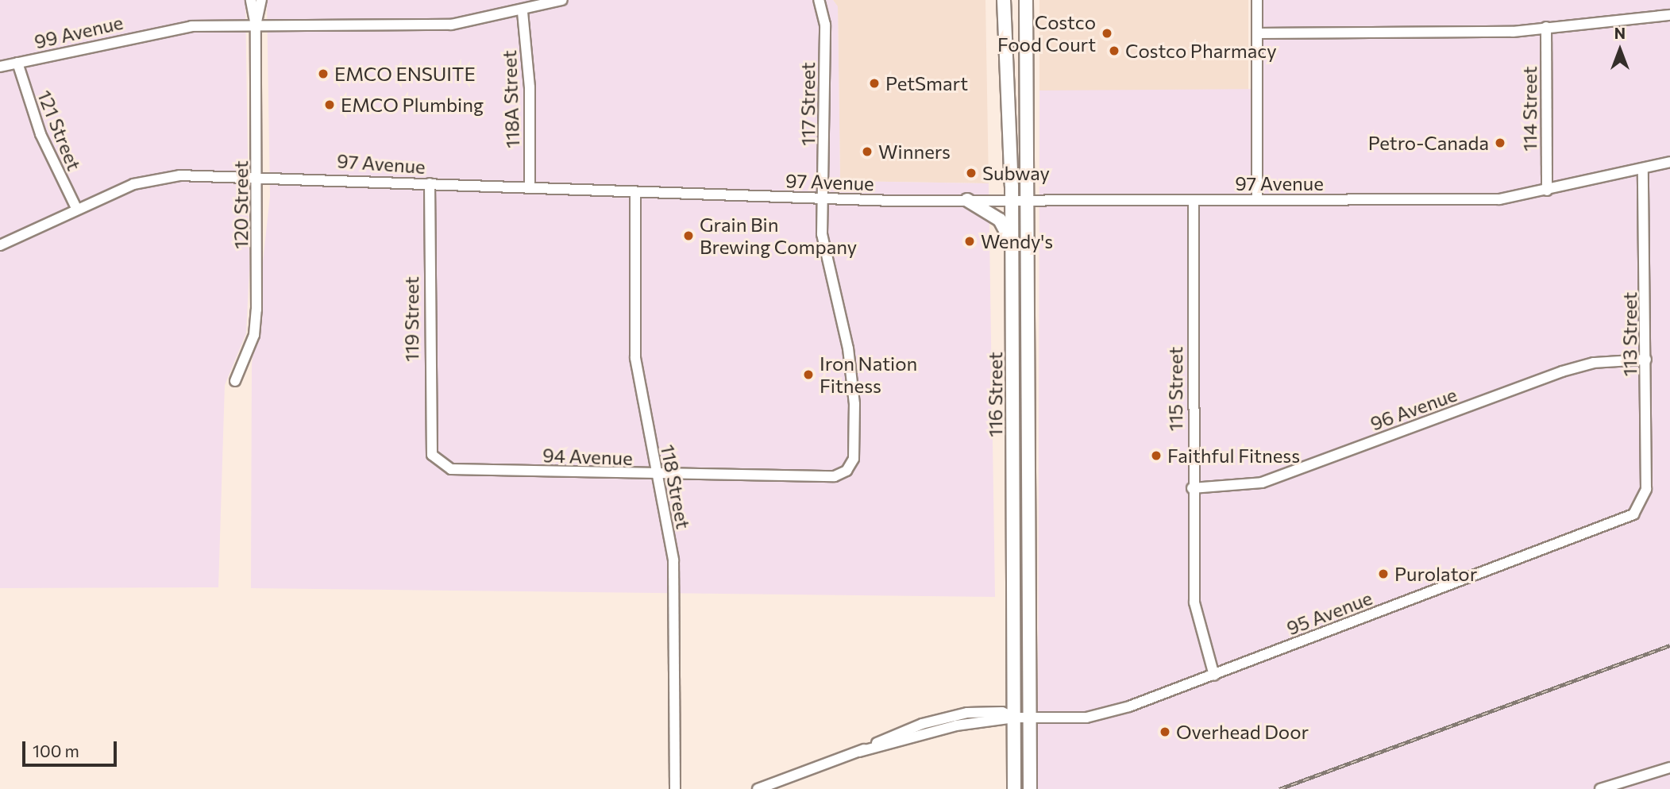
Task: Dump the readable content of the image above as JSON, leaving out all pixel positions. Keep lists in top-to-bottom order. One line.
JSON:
{"streets":{"main road":["116 Street"],"street":["99 Avenue","118A Street","117 Street","114 Street","121 Street","97 Avenue","120 Street","119 Street","113 Street","115 Street","96 Avenue","94 Avenue","118 Street","95 Avenue"]},"crossings":[["99 Avenue","118A Street"],["99 Avenue","121 Street"],["99 Avenue","120 Street"],["118A Street","97 Avenue"],["117 Street","97 Avenue"],["117 Street","94 Avenue"],["114 Street","97 Avenue"],["121 Street","97 Avenue"],["97 Avenue","120 Street"],["97 Avenue","119 Street"],["97 Avenue","113 Street"],["97 Avenue","115 Street"],["97 Avenue","116 Street"],["97 Avenue","118 Street"],["119 Street","94 Avenue"],["113 Street","96 Avenue"],["113 Street","95 Avenue"],["115 Street","96 Avenue"],["115 Street","95 Avenue"],["116 Street","95 Avenue"],["94 Avenue","118 Street"]],"places":["Costco Food Court","Costco Pharmacy","EMCO ENSUITE","PetSmart","EMCO Plumbing","Petro-Canada","Winners","Subway","Grain Bin Brewing Company","Wendy's","Iron Nation Fitness","Faithful Fitness","Purolator","Overhead Door"],"scale_bar":"100 m","north":"top"}
